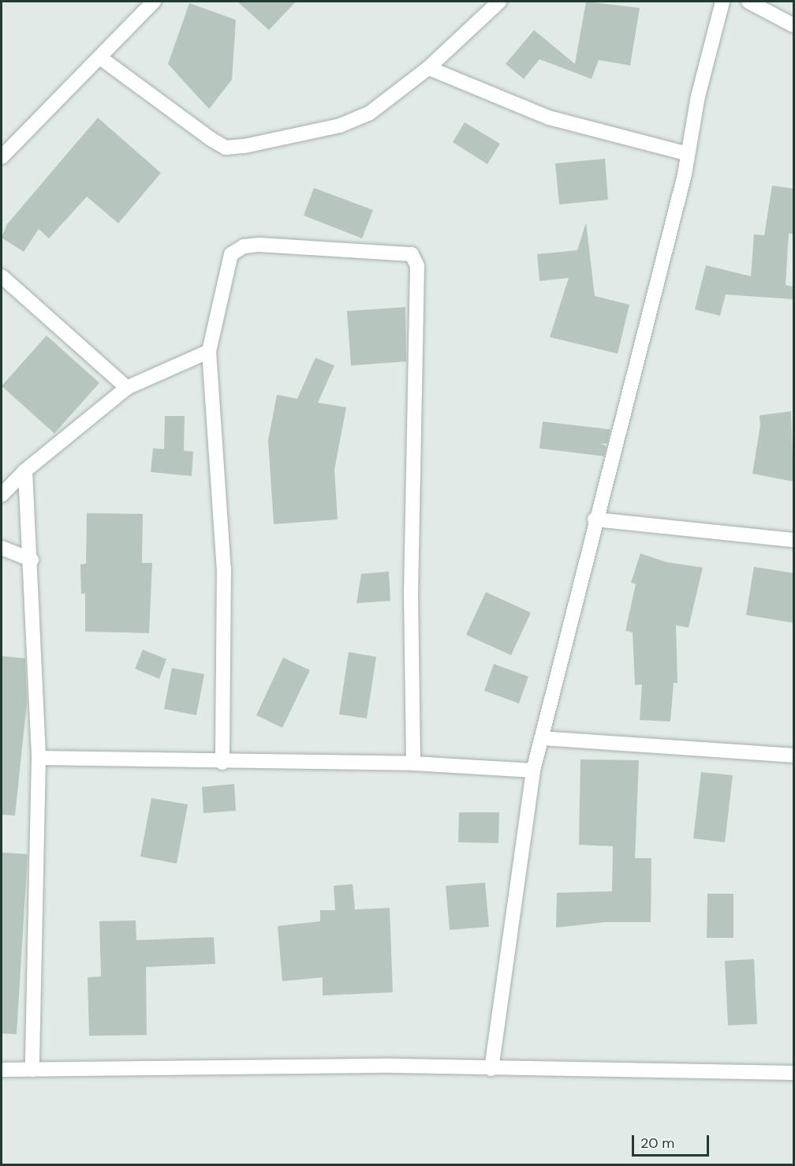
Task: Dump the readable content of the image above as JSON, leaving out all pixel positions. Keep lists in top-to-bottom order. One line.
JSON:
{"scale_bar":"20 m"}
